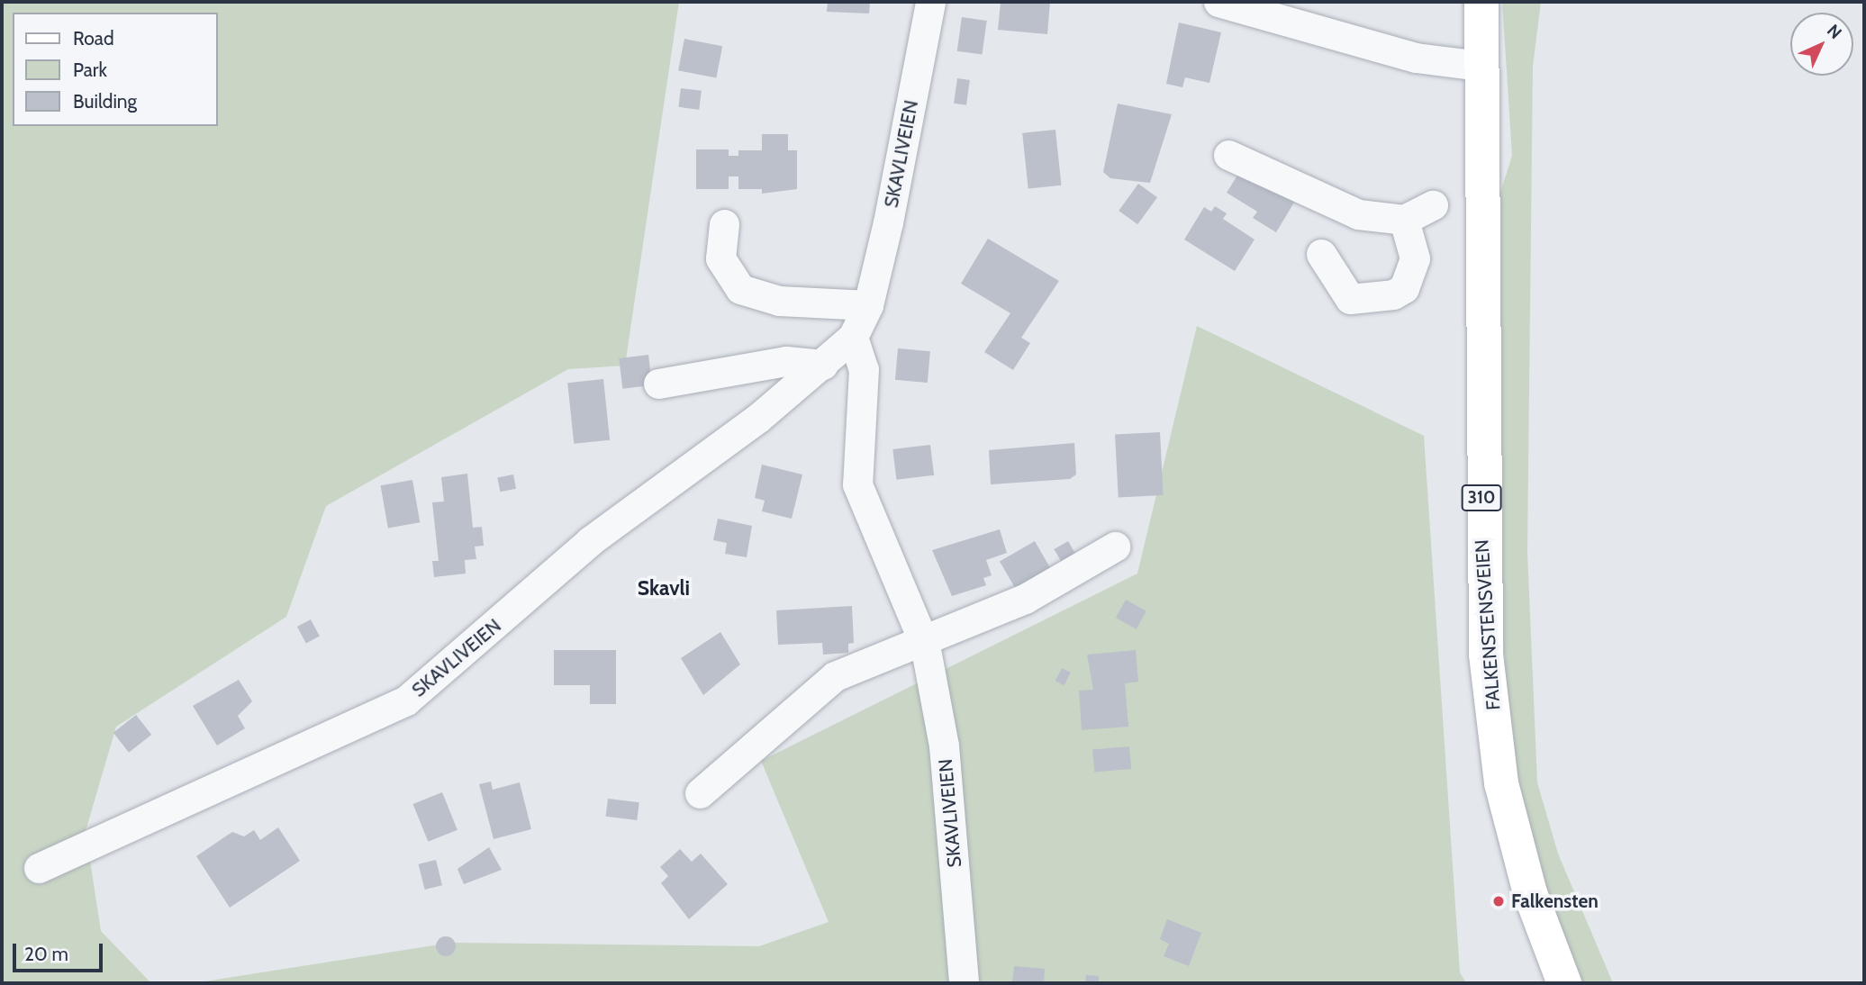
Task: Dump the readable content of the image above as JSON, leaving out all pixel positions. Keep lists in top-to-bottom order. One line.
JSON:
{"streets":{"main road":["310","FALKENSTENSVEIEN"],"street":["SKAVLIVEIEN"]},"districts":["Skavli"],"places":["Falkensten"],"legend":["Road","Park","Building"],"scale_bar":"20 m","north":"top right"}
